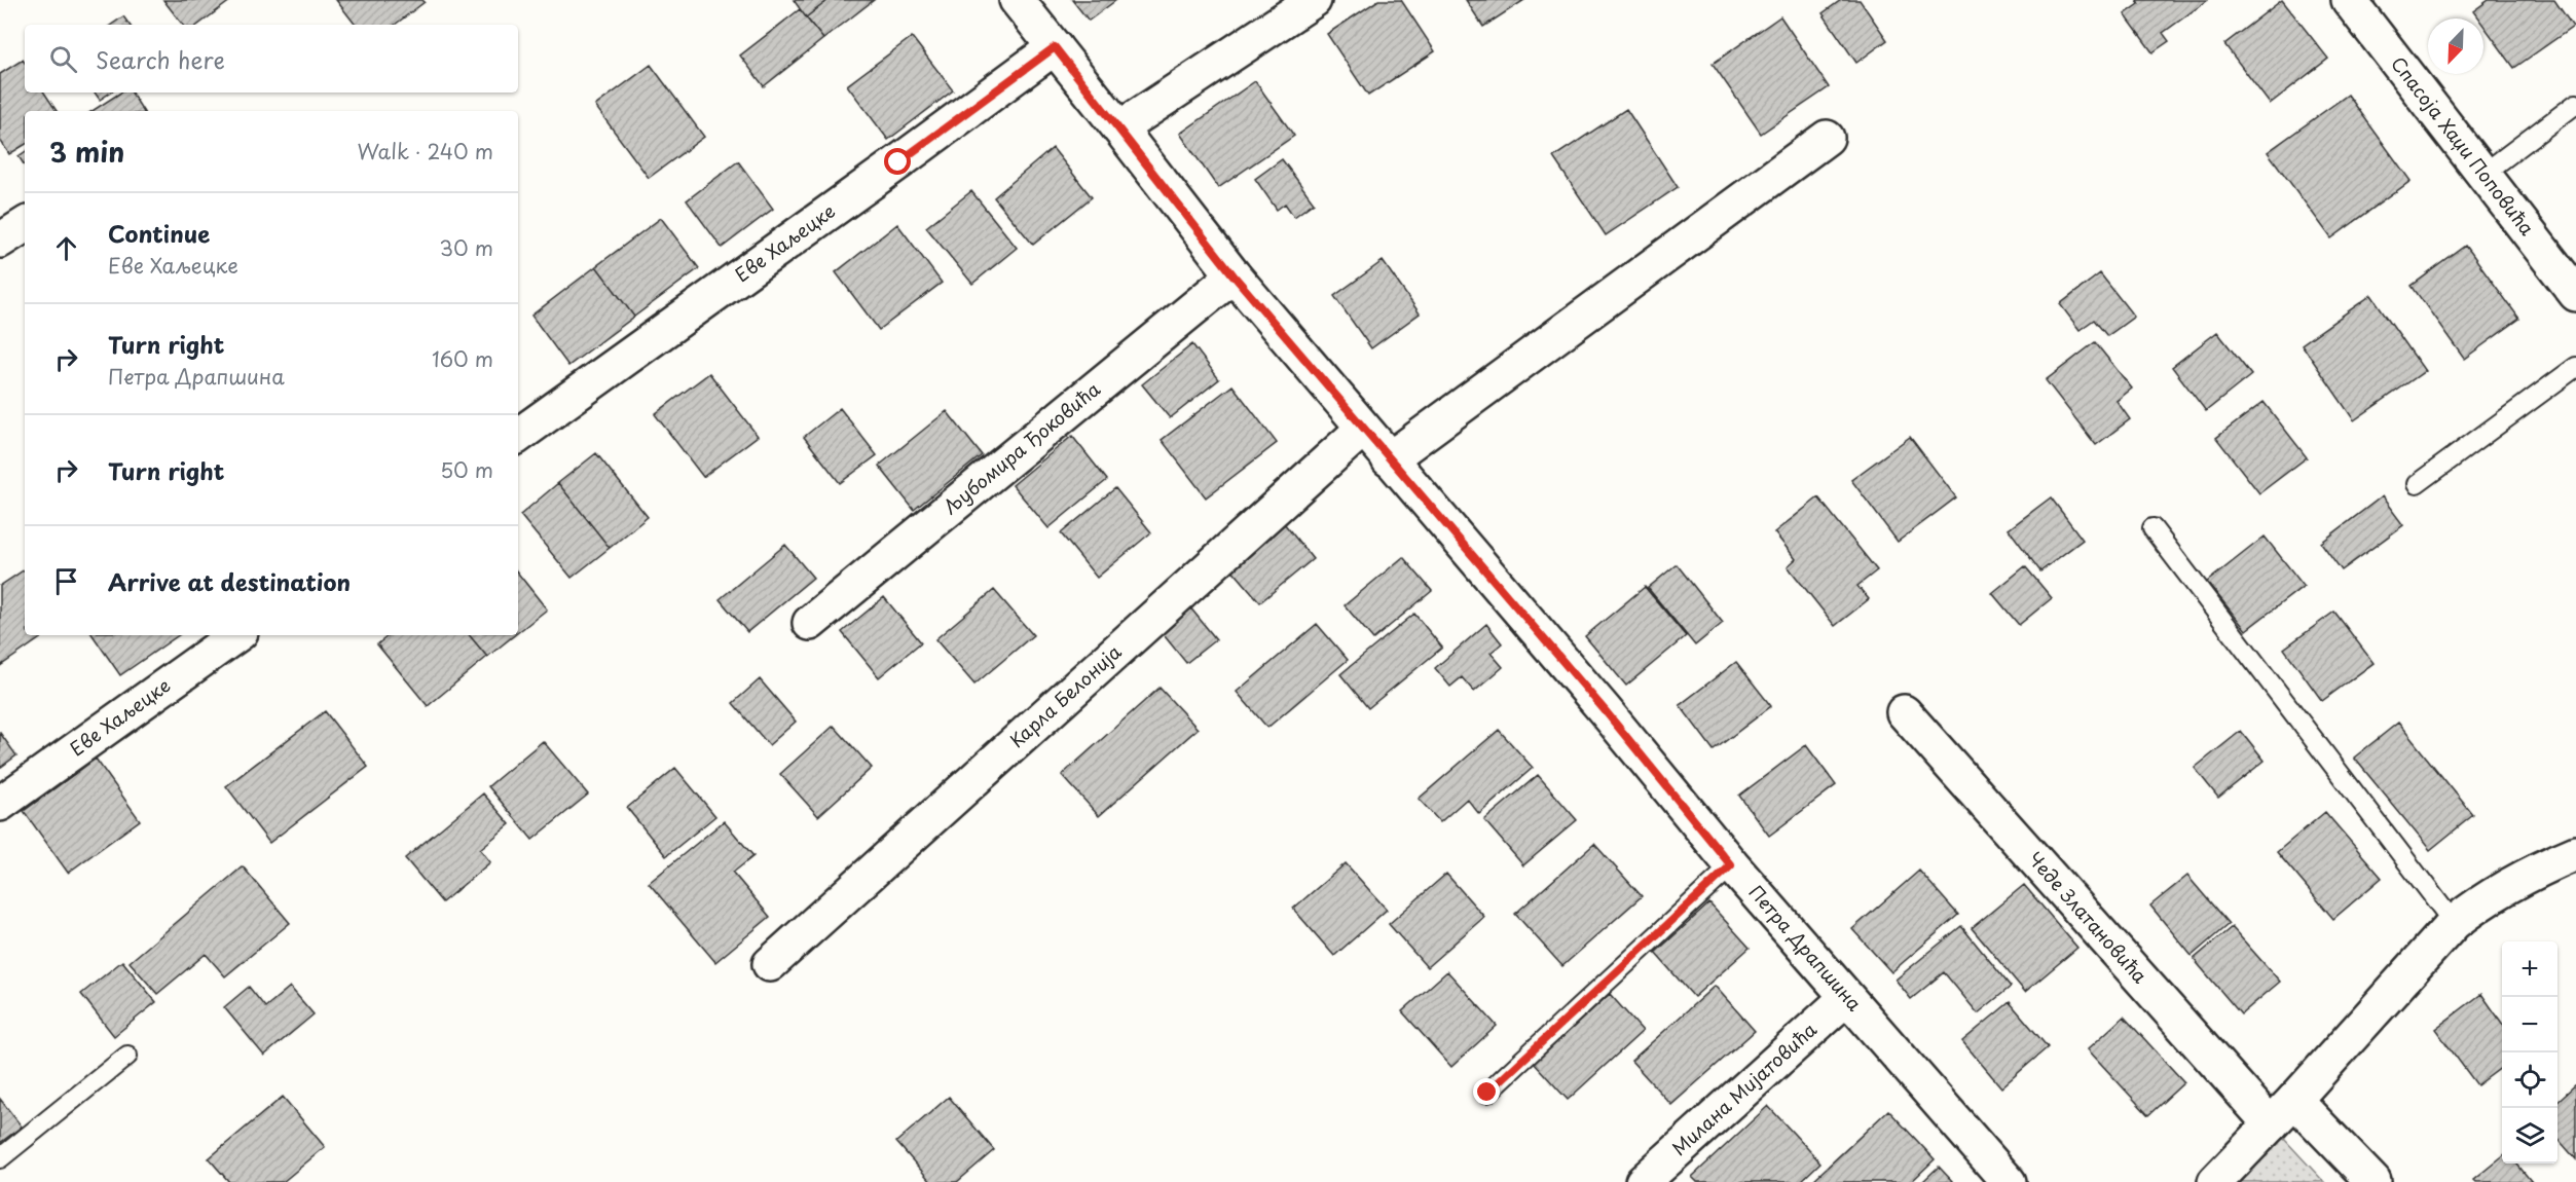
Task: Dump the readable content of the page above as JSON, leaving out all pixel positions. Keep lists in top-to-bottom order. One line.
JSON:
{"streets":{"street":["Спасоја Хаџи Поповића","Еве Хаљецке","Љубомира Ђоковића","Карла Белонија","Чеде Златановића","Петра Драпшина","Милана Мијатовића"]},"crossings":[["Еве Хаљецке","Петра Драпшина"],["Љубомира Ђоковића","Петра Драпшина"],["Карла Белонија","Петра Драпшина"],["Петра Драпшина","Милана Мијатовића"]],"north":"bottom left","page":{"search":"Search here","heading":["3 min","Walk · 240 m"],"list":[["Continue","Еве Хаљецке","30 m"],["Turn right","Петра Драпшина","160 m"],["Turn right","50 m"],"Arrive at destination"],"map_buttons":["+","−"]}}
